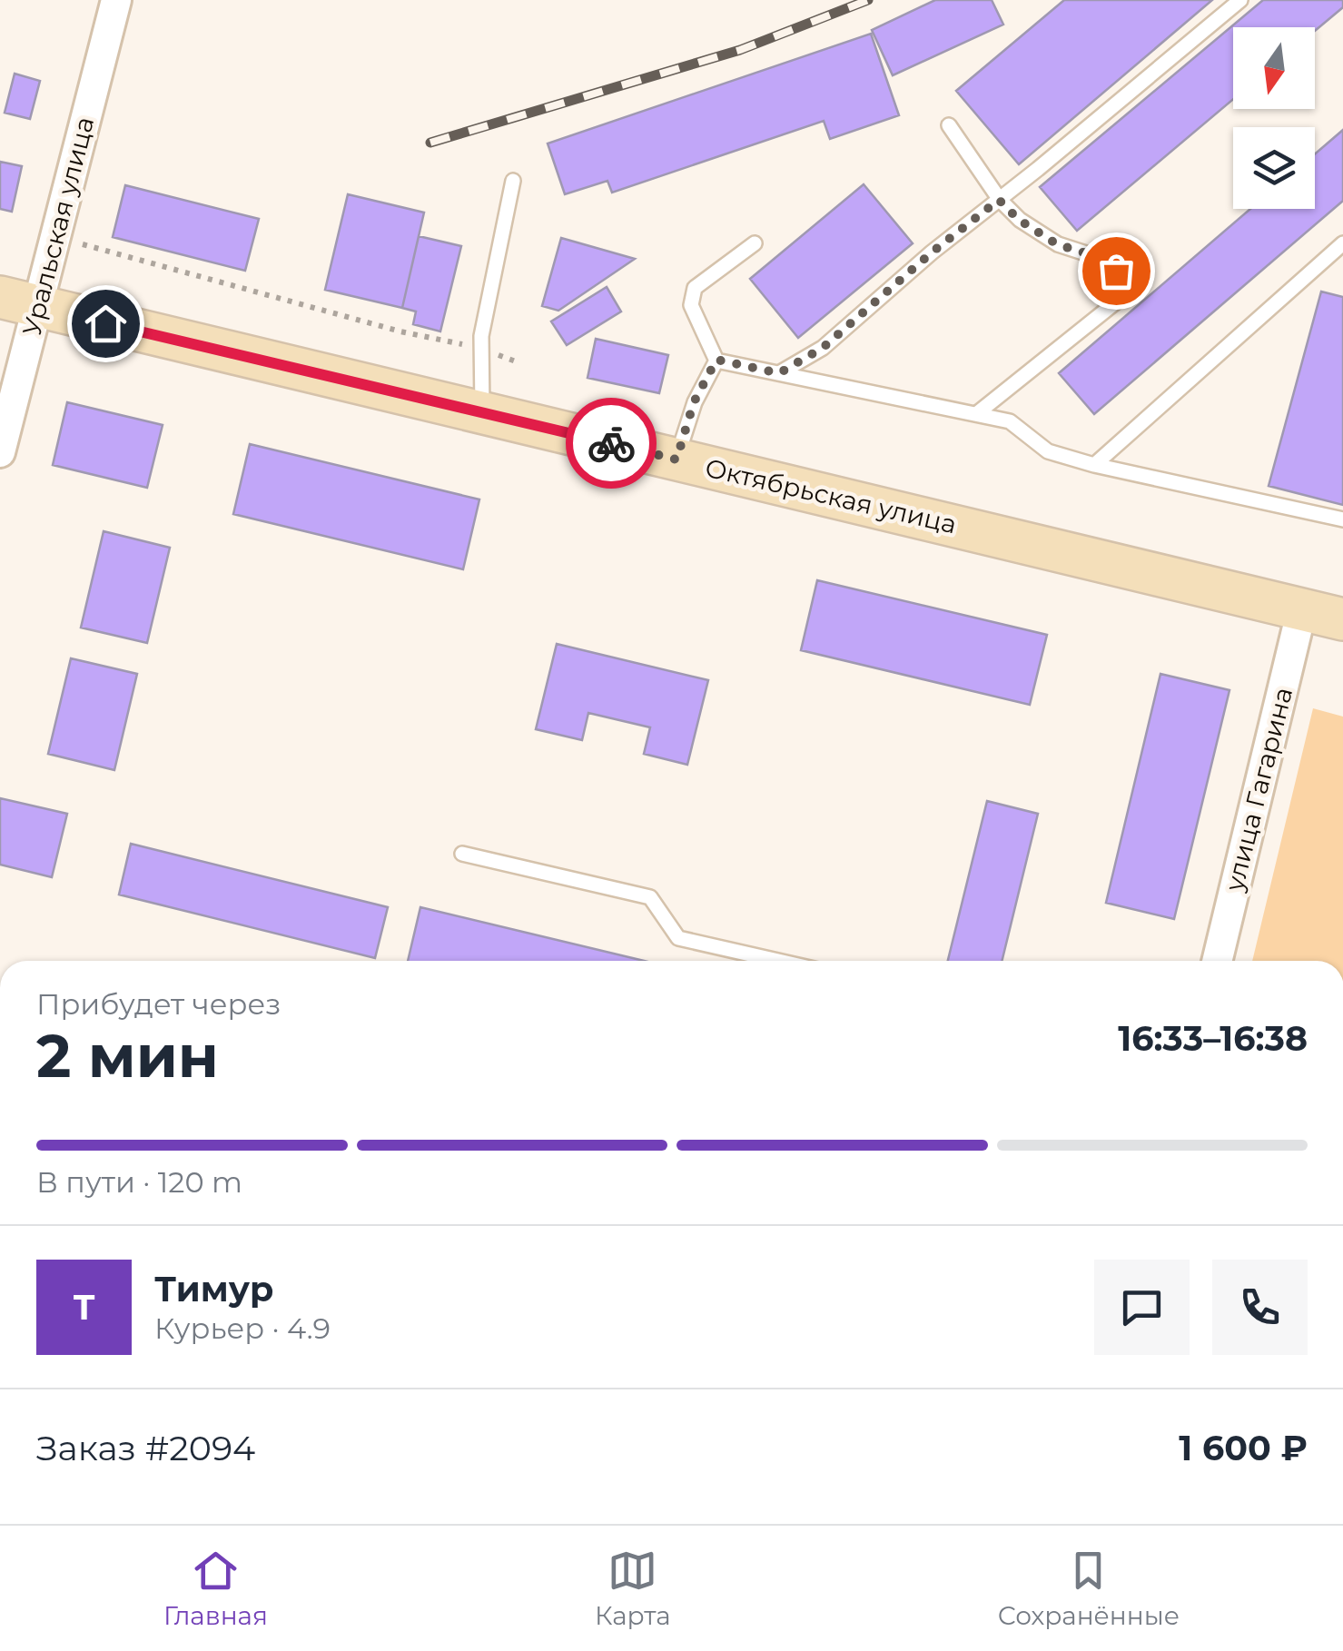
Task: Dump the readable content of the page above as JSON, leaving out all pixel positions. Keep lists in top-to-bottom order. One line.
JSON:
{"streets":{"main road":["Октябрьская улица"],"street":["Уральская улица","улица Гагарина"]},"crossings":[["Уральская улица","Октябрьская улица"],["Октябрьская улица","улица Гагарина"]],"north":"bottom","page":{"heading":["2 мин","Прибудет через","16:33–16:38"],"panel":["Тимур","Курьер · 4.9","Заказ #2094","1 600 ₽"],"bar":"В пути · 120 m","round":"Т","tabs":["Главная","Карта","Сохранённые"]}}
